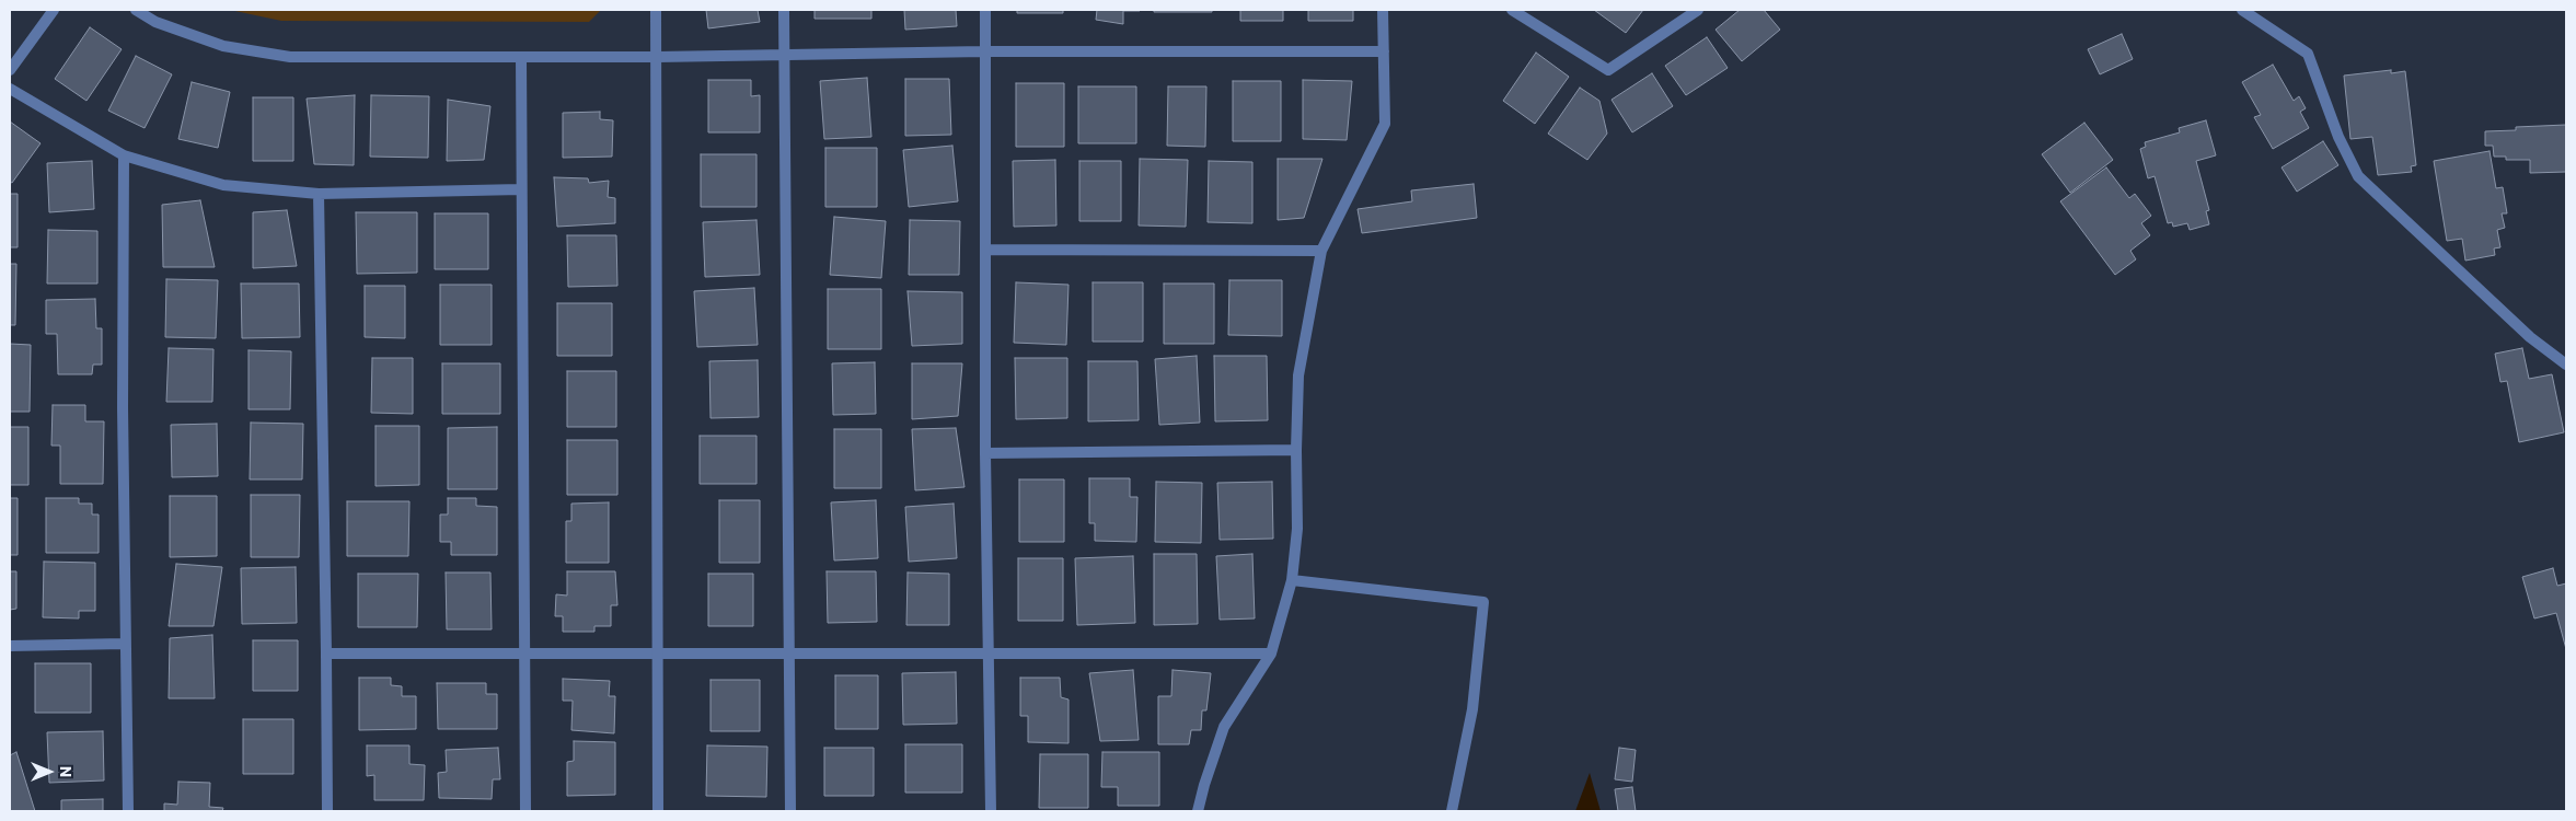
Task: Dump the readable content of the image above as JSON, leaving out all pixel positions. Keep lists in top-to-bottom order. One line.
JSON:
{"north":"right"}
